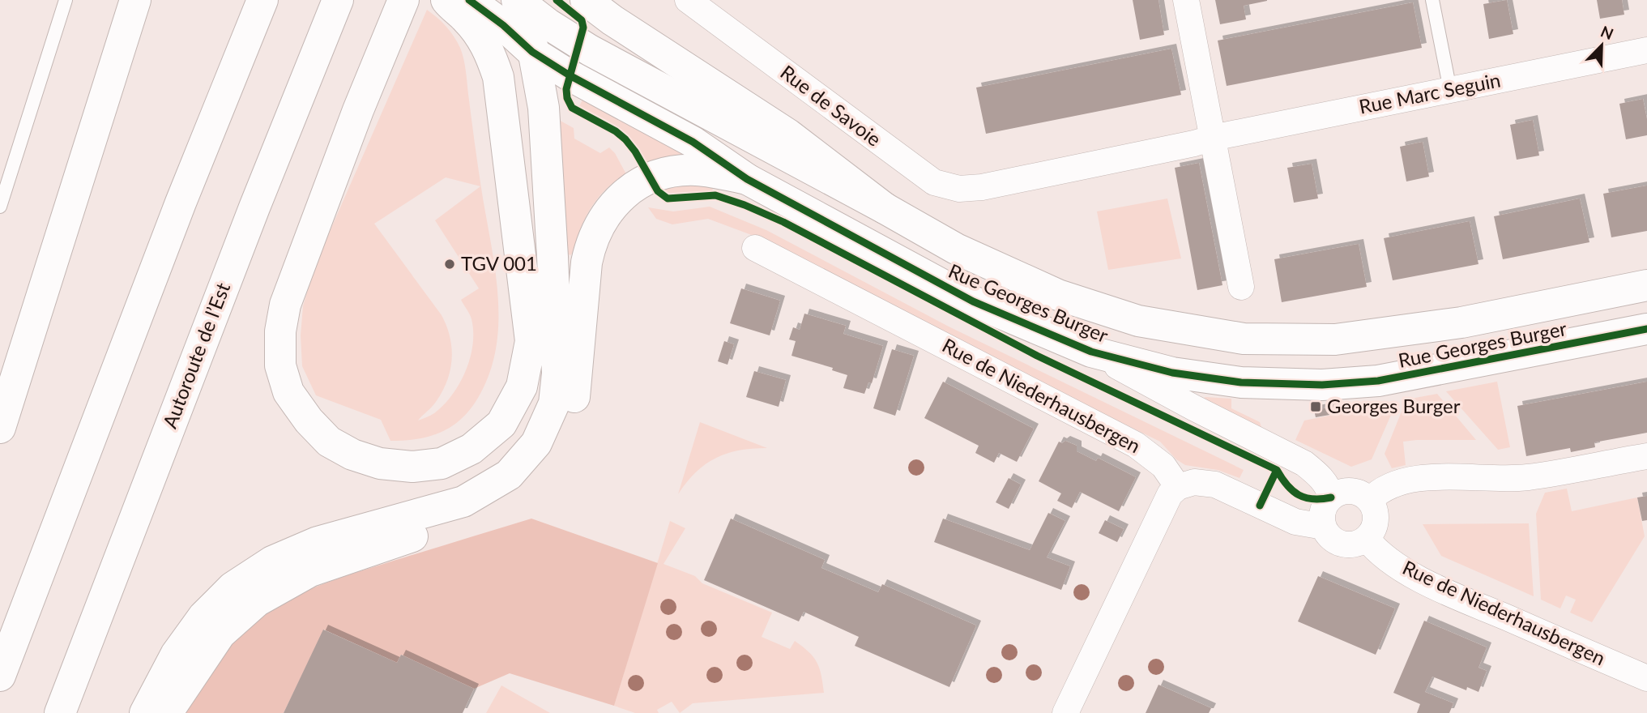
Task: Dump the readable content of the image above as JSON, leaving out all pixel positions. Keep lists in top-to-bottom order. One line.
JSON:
{"streets":{"main road":["Rue Georges Burger","Autoroute de l’Est"],"street":["Rue Marc Seguin","Rue de Savoie","Rue de Niederhausbergen"]},"crossings":[["Rue Marc Seguin","Rue de Savoie"]],"places":{"other":["TGV 001"],"transit":["Georges Burger"]},"north":"top right"}
